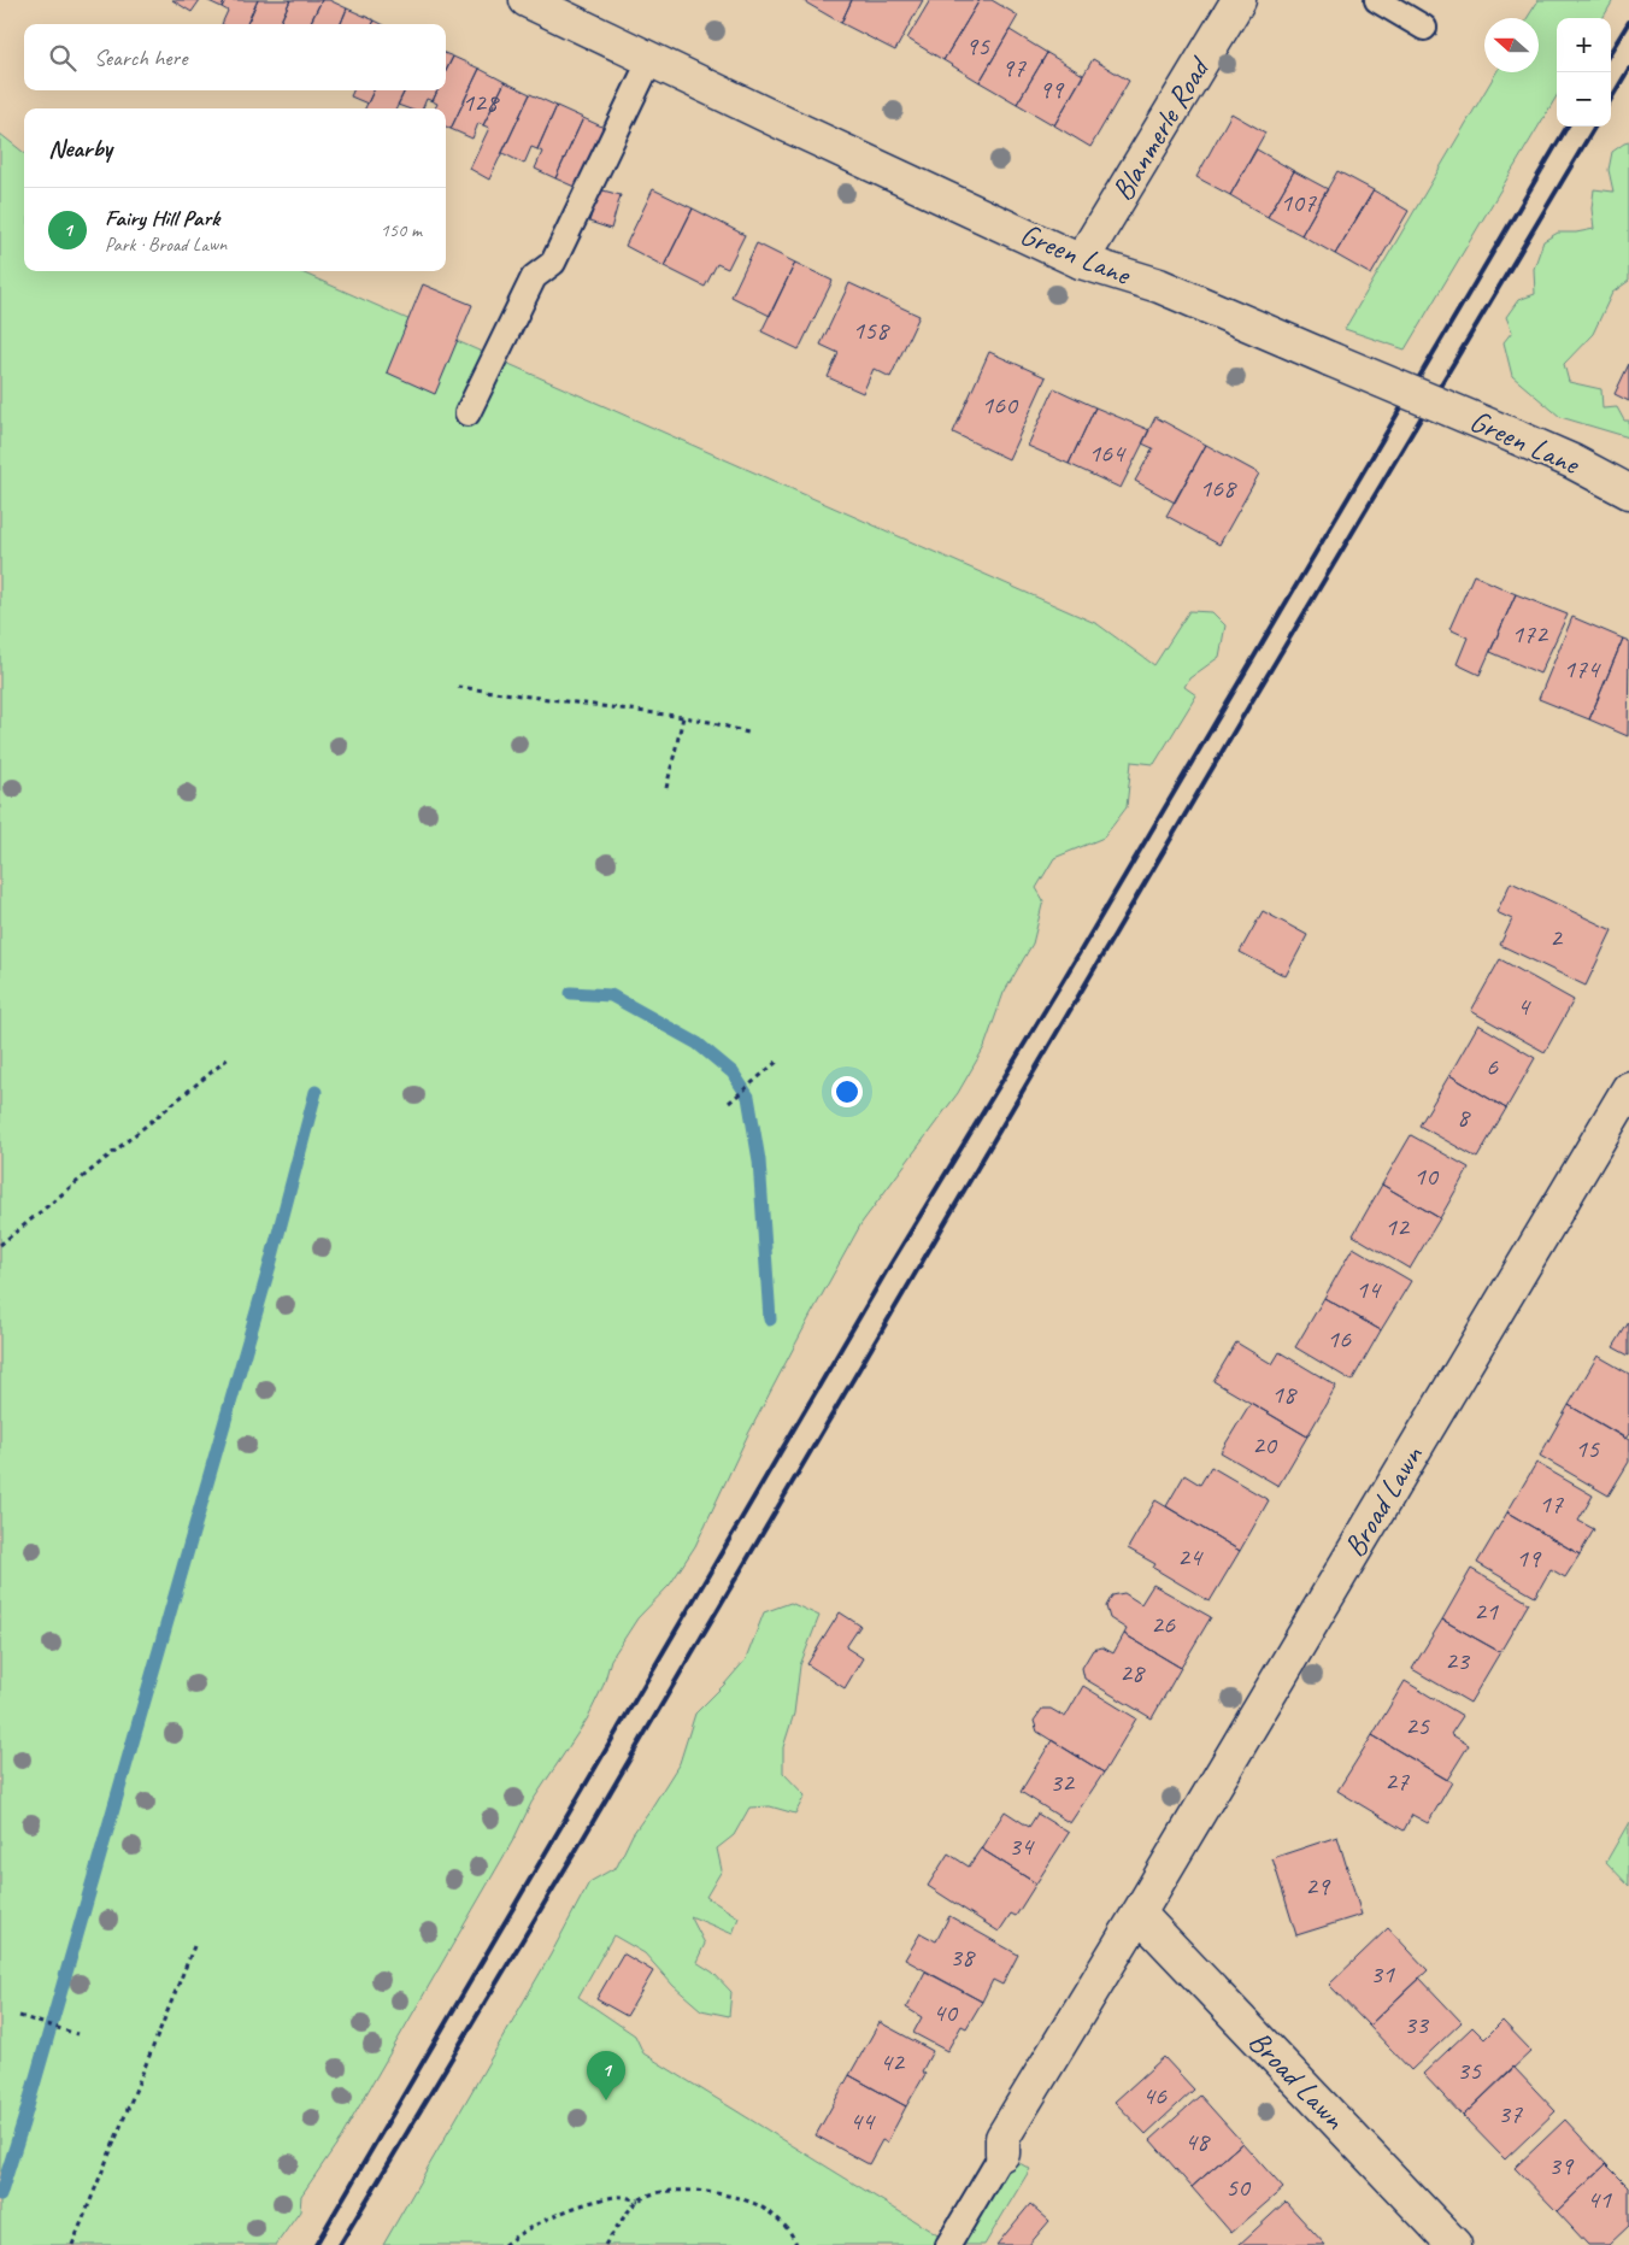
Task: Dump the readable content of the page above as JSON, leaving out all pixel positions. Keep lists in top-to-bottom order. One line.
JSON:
{"streets":{"street":["Blanmerle Road","Green Lane","Broad Lawn"]},"crossings":[["Blanmerle Road","Green Lane"]],"house_numbers":["95","97","99","128","107","158","160","164","168","172","174","2","4","6","8","10","12","14","16","18","20","15","17","24","19","21","26","23","28","25","27","32","34","29","38","31","40","33","42","35","46","37","44","48","39","50","41"],"north":"left","page":{"map_buttons":["+","−"],"search":"Search here","heading":"Nearby","list":[{"mark":"1","name":"Fairy Hill Park","note":"Park · Broad Lawn","value":"150 m"}],"pins":"1"}}
